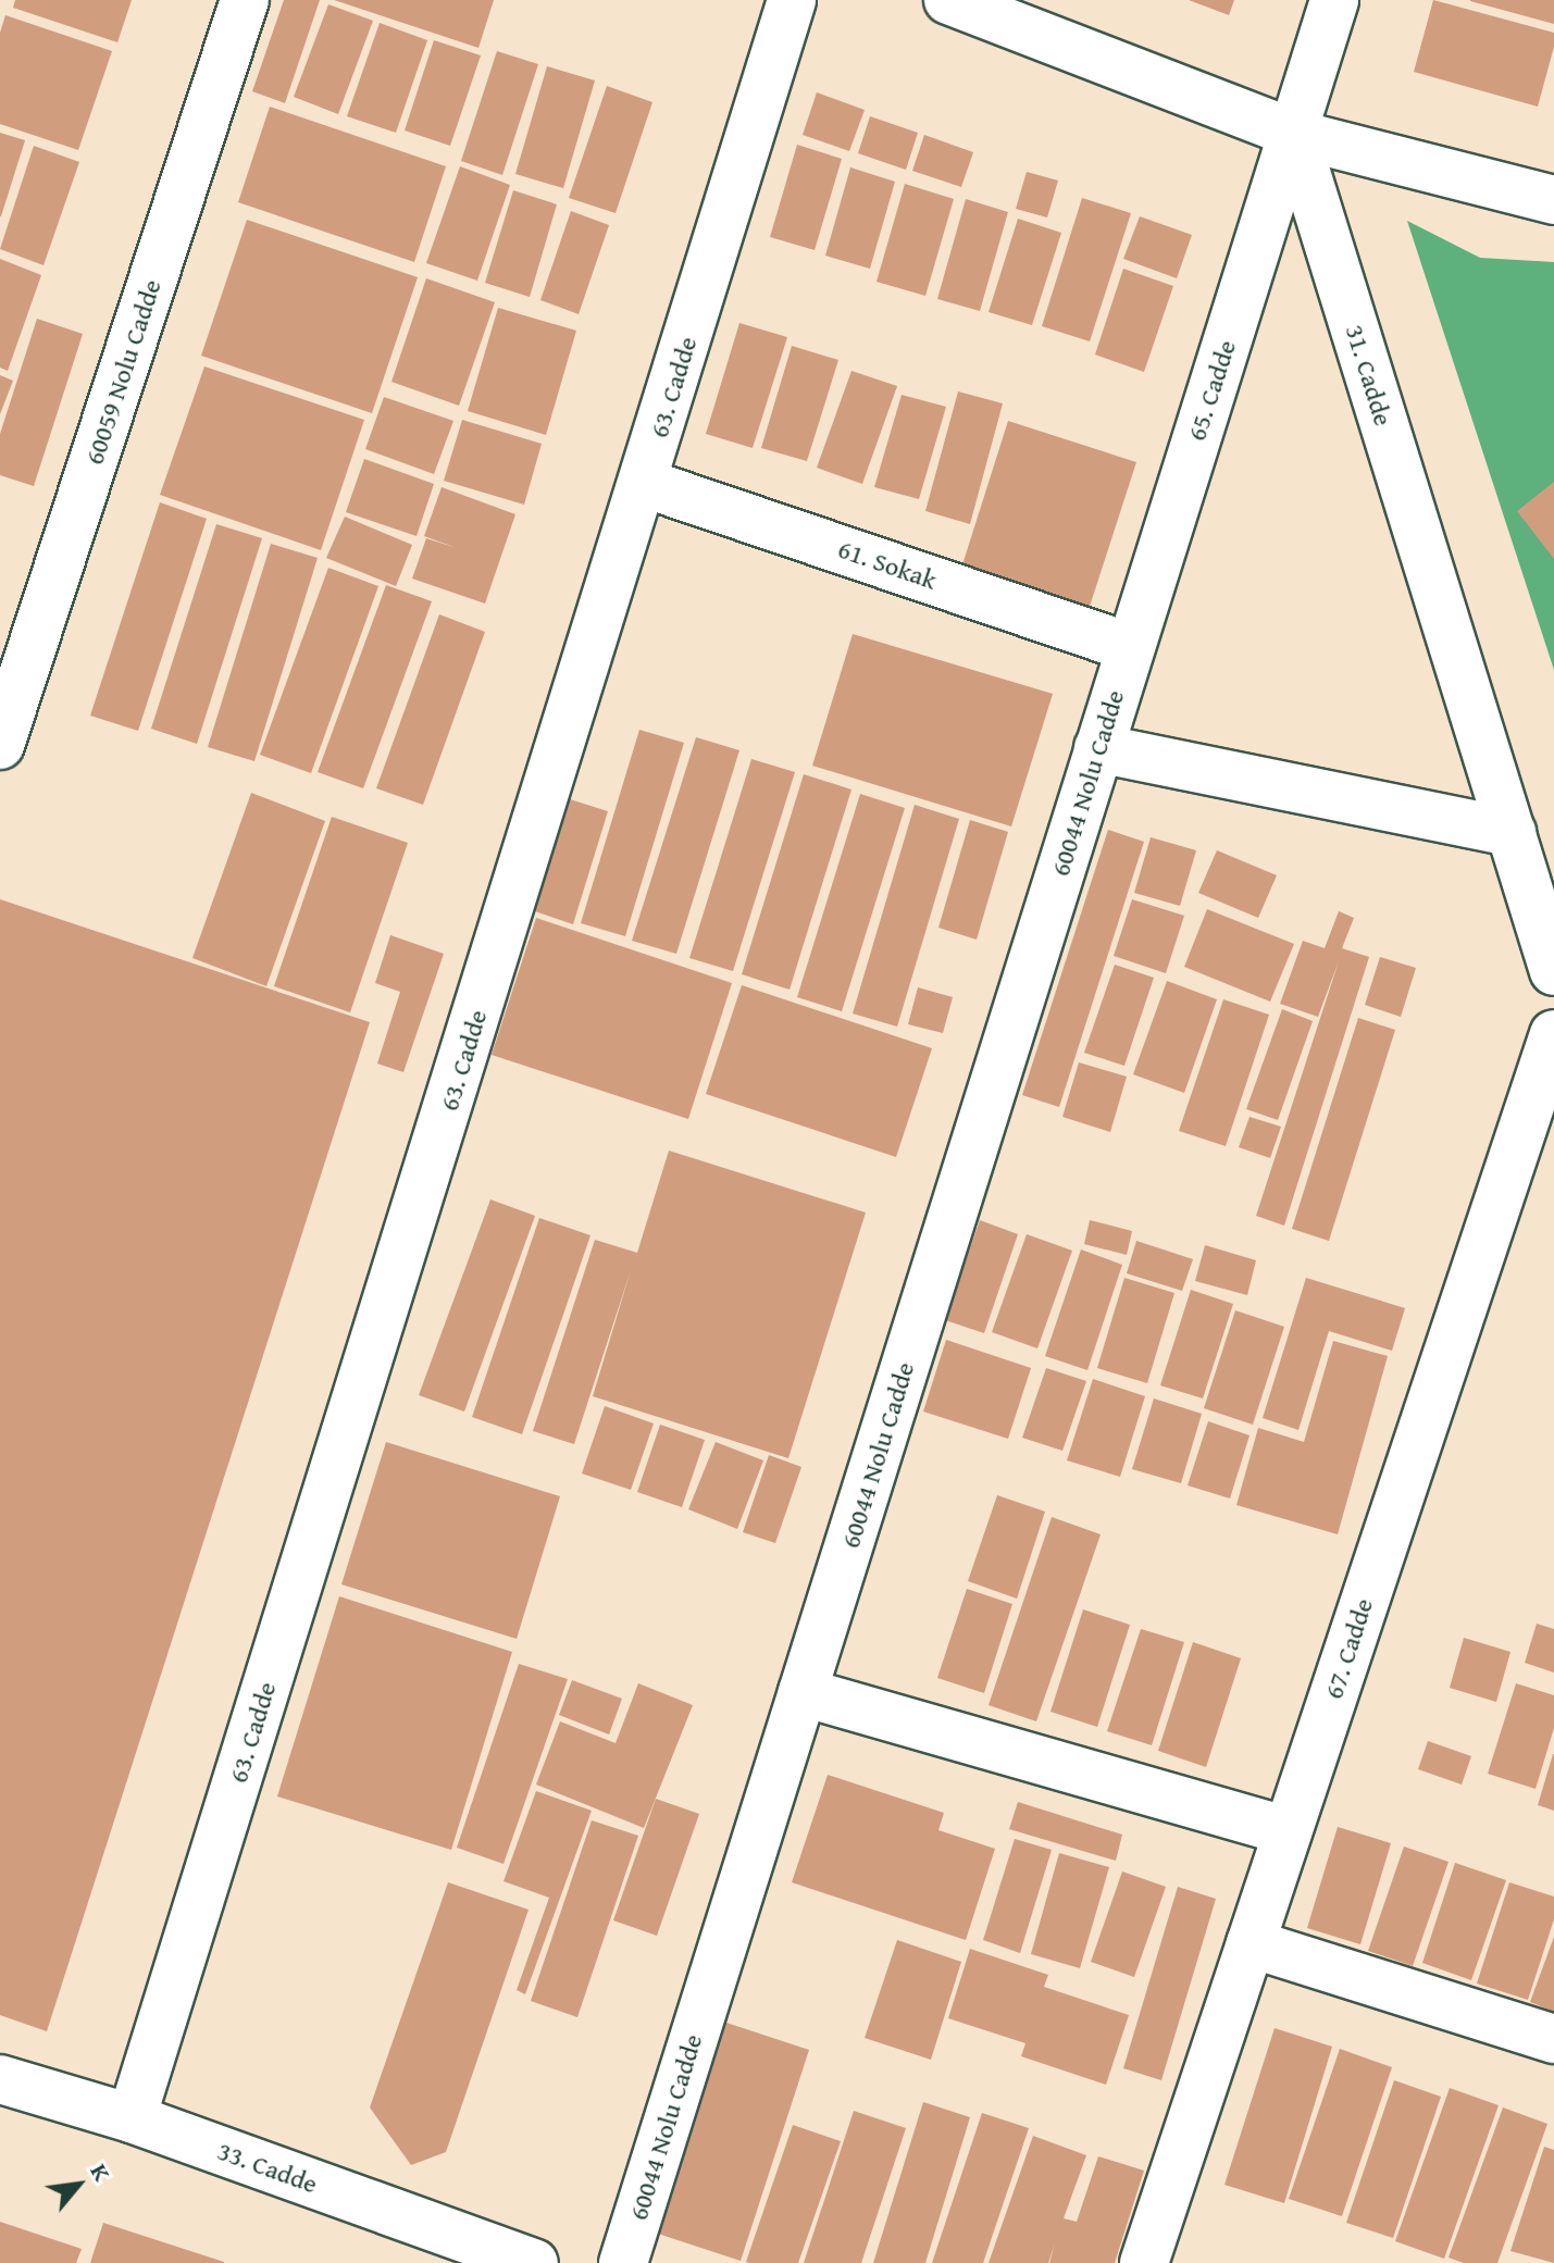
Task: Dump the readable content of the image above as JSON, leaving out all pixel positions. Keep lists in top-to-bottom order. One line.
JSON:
{"streets":{"street":["60059 Nolu Cadde","31. Cadde","63. Cadde","65. Cadde","61. Sokak","60044 Nolu Cadde","67. Cadde","33. Cadde"]},"crossings":[["31. Cadde","65. Cadde"],["63. Cadde","61. Sokak"],["63. Cadde","33. Cadde"],["65. Cadde","61. Sokak"],["65. Cadde","60044 Nolu Cadde"],["61. Sokak","60044 Nolu Cadde"]],"north":"top right"}
